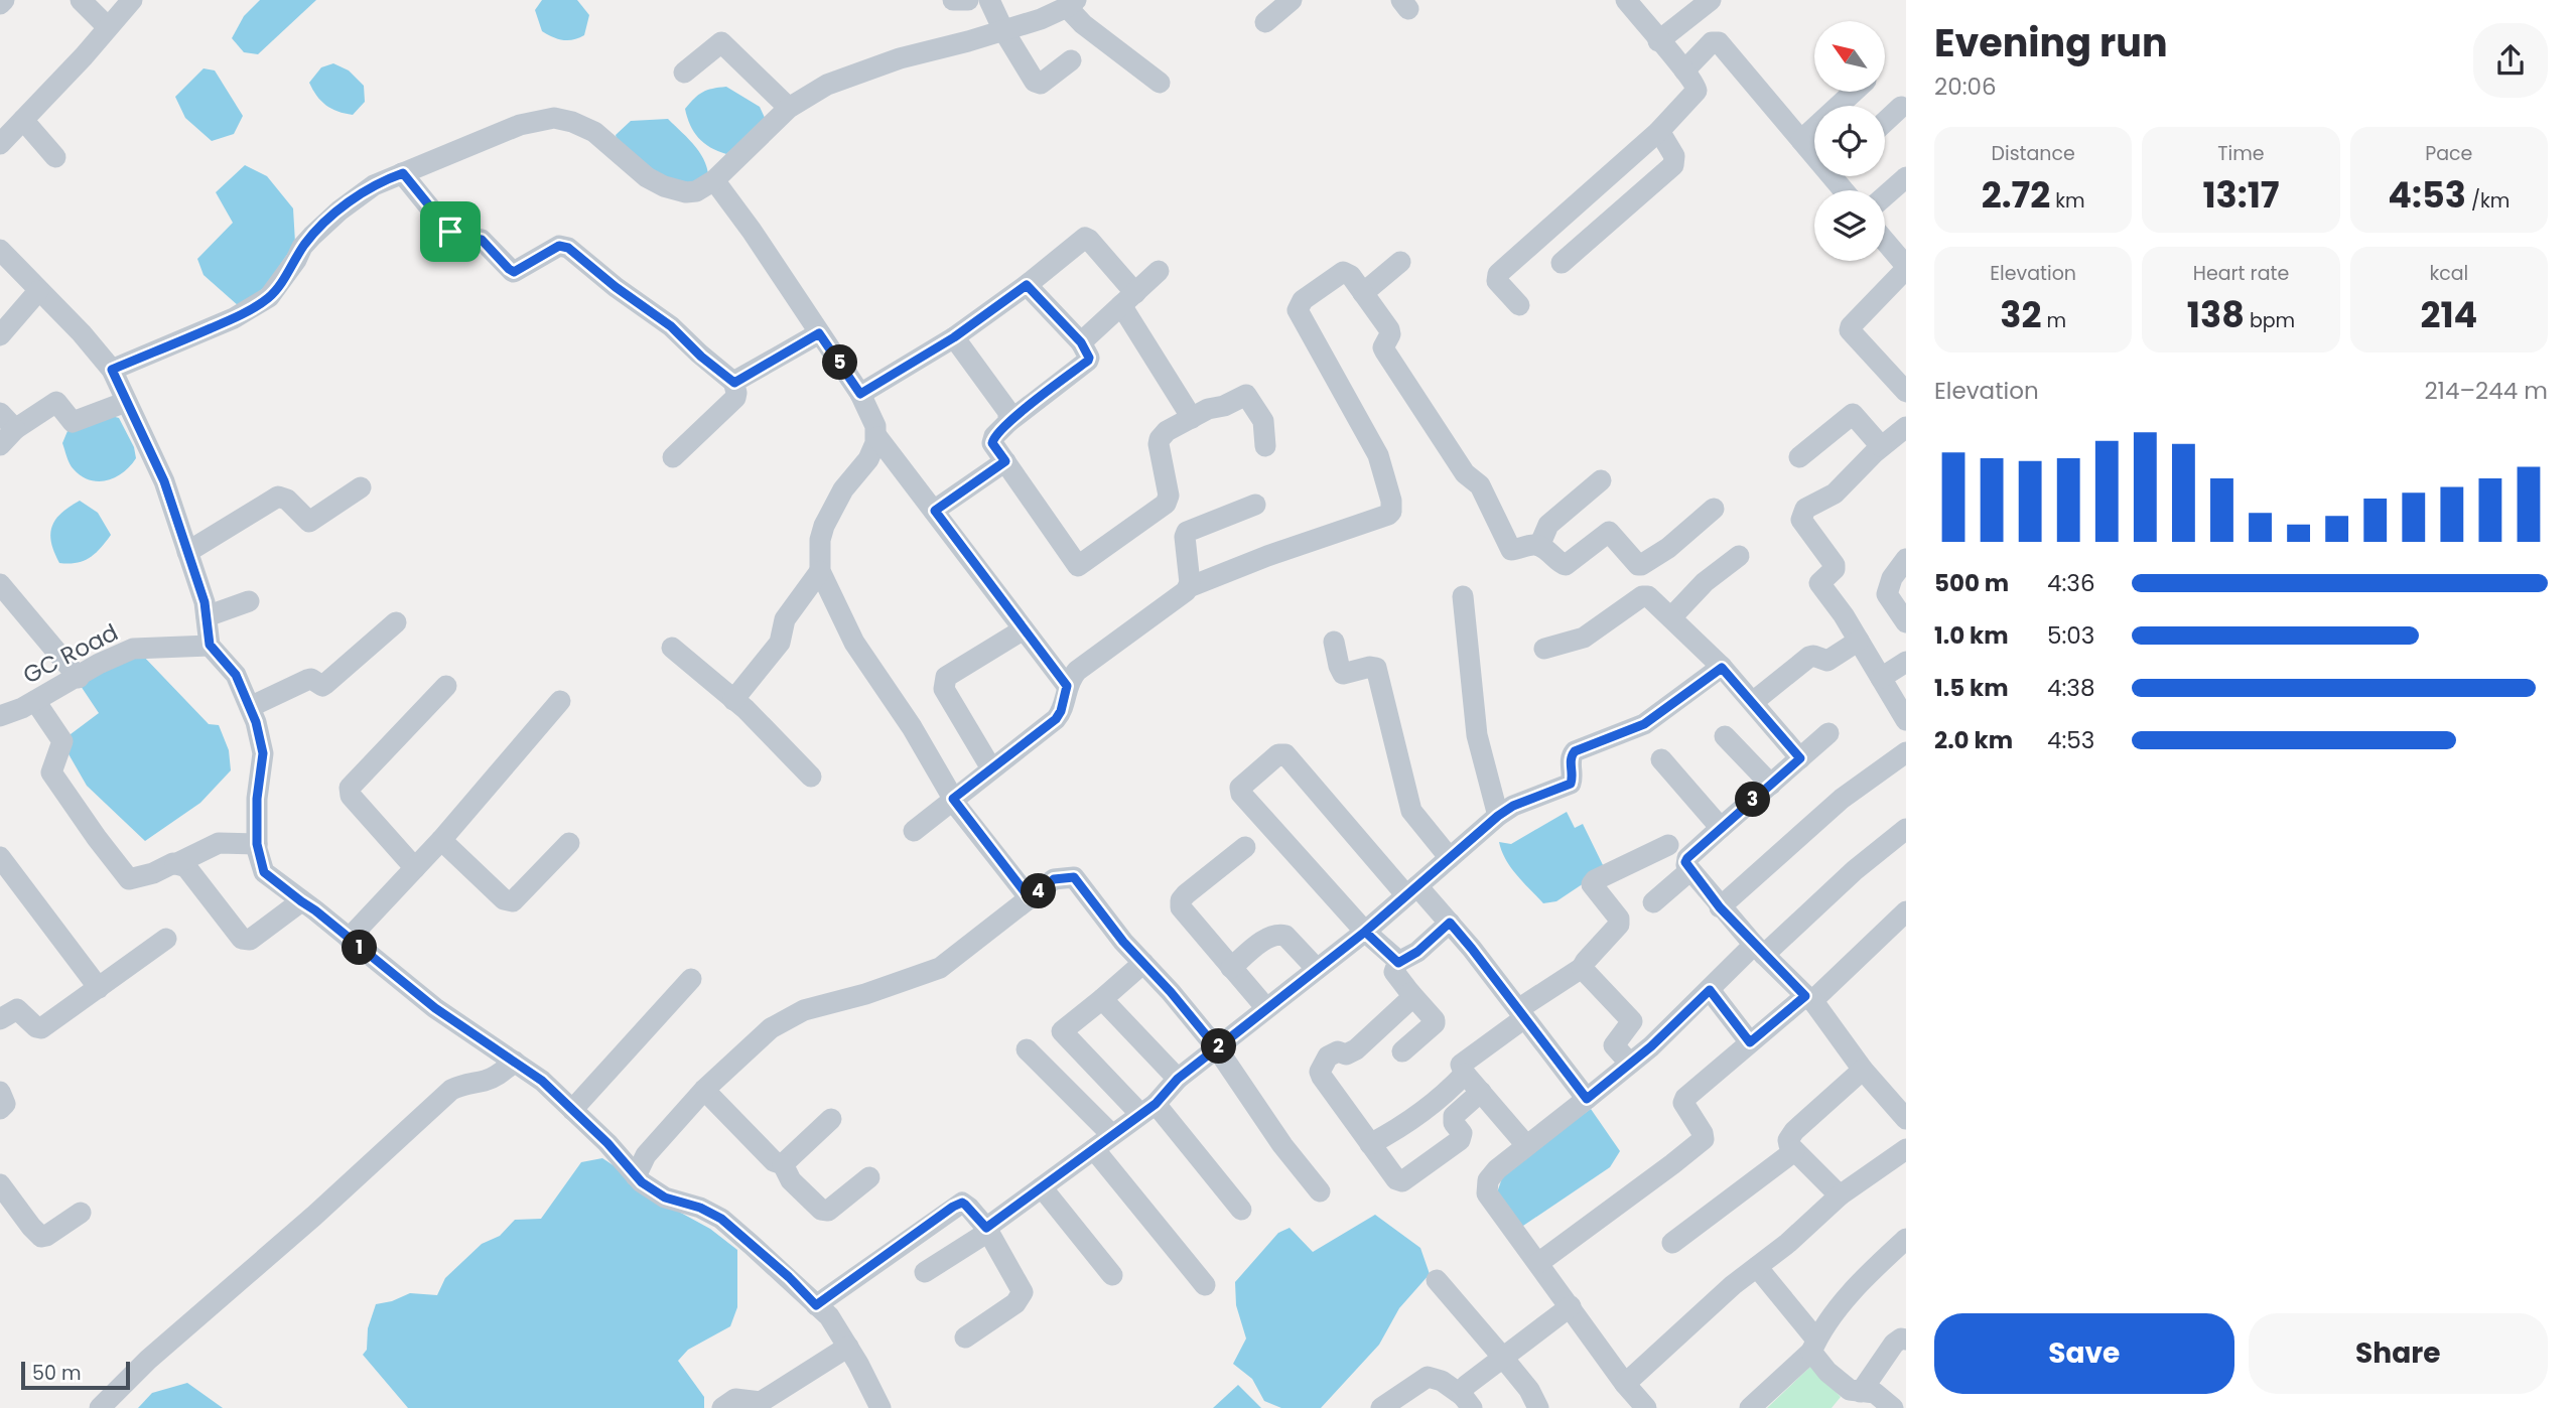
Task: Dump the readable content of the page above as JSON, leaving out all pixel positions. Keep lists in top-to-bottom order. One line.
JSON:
{"streets":{"street":["GC Road"]},"scale_bar":"50 m","north":"top left","page":{"heading":["Evening run","20:06"],"stats":[["Distance","2.72 km"],["Time","13:17"],["Pace","4:53 /km"],["Elevation","32 m"],["Heart rate","138 bpm"],["kcal","214"]],"pins":["5","3","4","1","2"],"chart":["Elevation","214–244 m"],"list":[{"name":"500 m","note":"4:36"},{"name":"1.0 km","note":"5:03"},{"name":"1.5 km","note":"4:38"},{"name":"2.0 km","note":"4:53"}],"buttons":["Save","Share"],"scale":"50 m"}}
